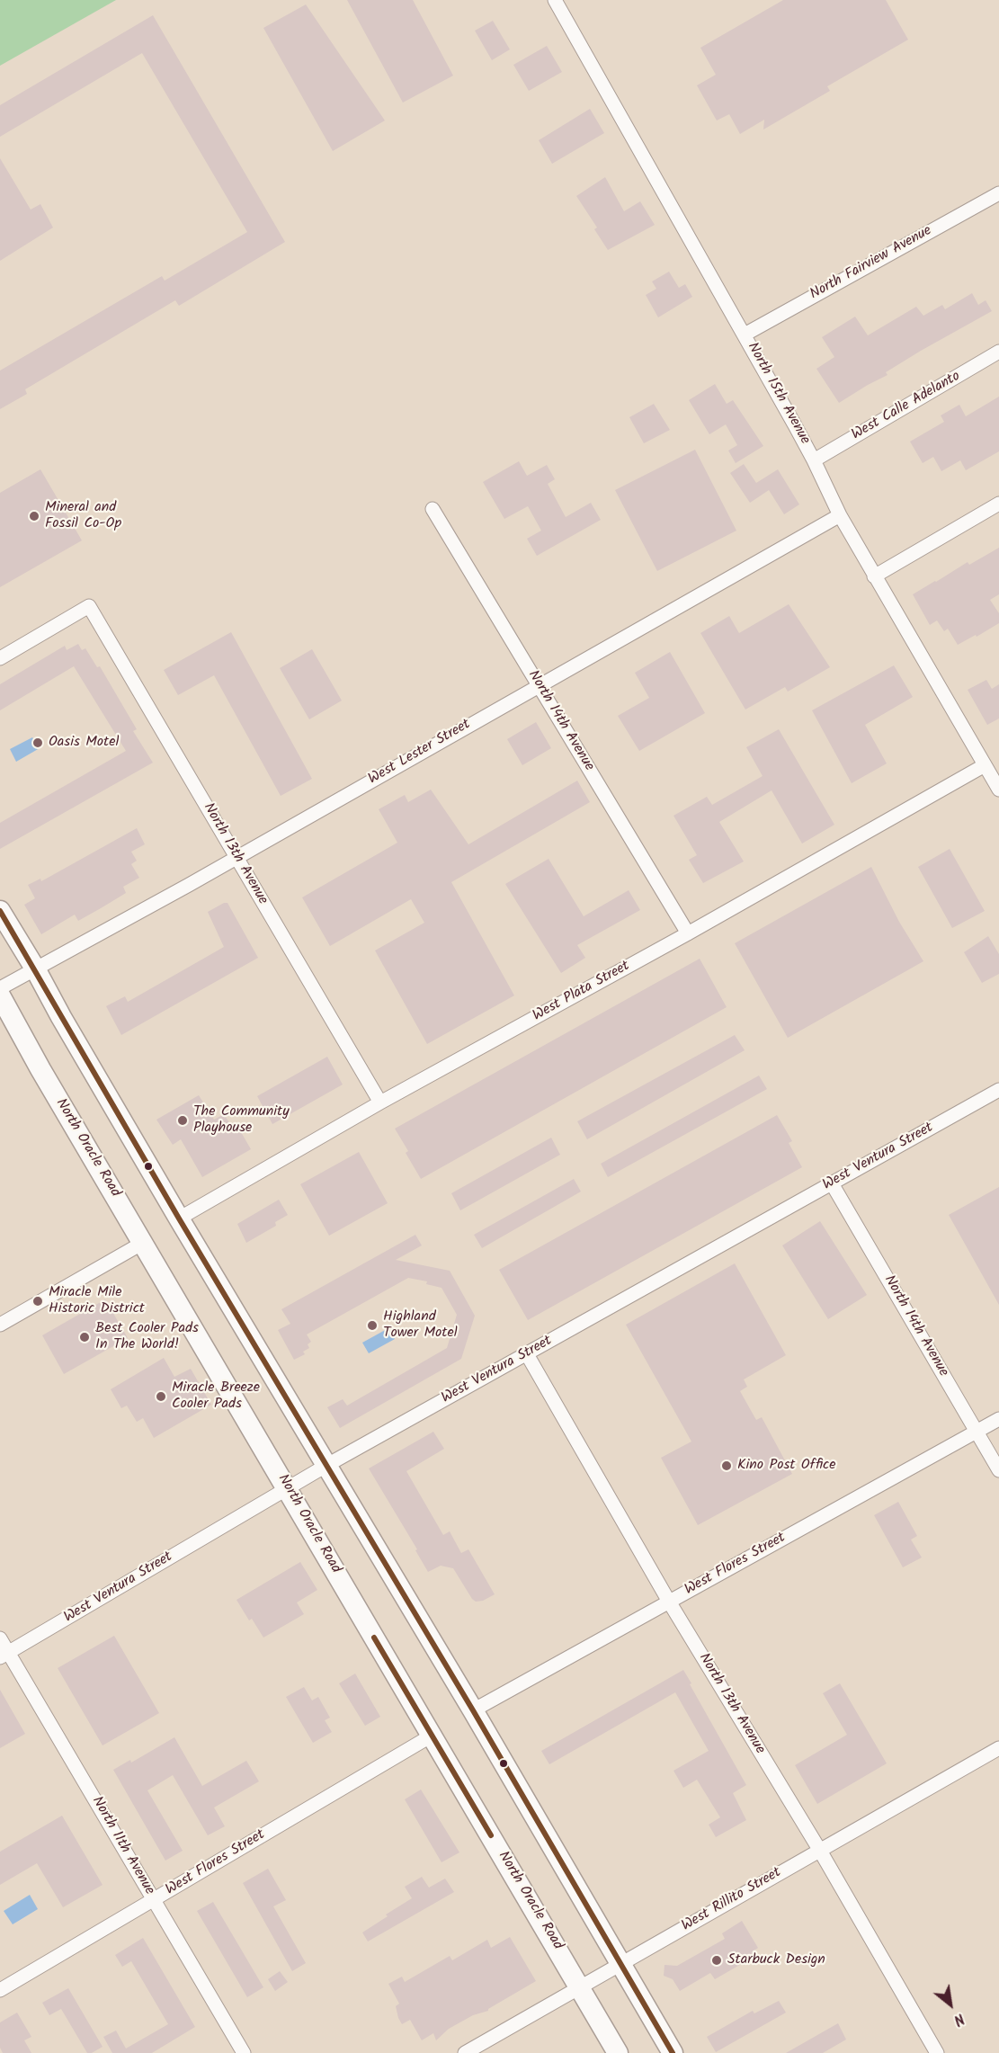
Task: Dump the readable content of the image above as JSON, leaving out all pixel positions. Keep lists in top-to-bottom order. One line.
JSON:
{"streets":{"main road":["North Oracle Road"],"street":["North Fairview Avenue","North 15th Avenue","West Calle Adelanto","North 14th Avenue","West Lester Street","North 13th Avenue","West Plata Street","West Ventura Street","West Flores Street","North 11th Avenue","West Rillito Street"]},"crossings":[["North Fairview Avenue","North 15th Avenue"],["North 15th Avenue","West Calle Adelanto"],["North 15th Avenue","West Lester Street"],["North 15th Avenue","West Plata Street"],["North 14th Avenue","West Lester Street"],["North 14th Avenue","West Plata Street"],["North 14th Avenue","West Ventura Street"],["North 14th Avenue","West Flores Street"],["West Lester Street","North 13th Avenue"],["North 13th Avenue","West Plata Street"],["North 13th Avenue","West Ventura Street"],["North 13th Avenue","West Flores Street"],["North 13th Avenue","West Rillito Street"],["North Oracle Road","West Ventura Street"],["North Oracle Road","West Flores Street"],["North Oracle Road","West Rillito Street"],["West Ventura Street","North 11th Avenue"],["West Flores Street","North 11th Avenue"]],"places":["Mineral and Fossil Co-Op","Oasis Motel","The Community Playhouse","Miracle Mile Historic District","Highland Tower Motel","Best Cooler Pads In The World!","Miracle Breeze Cooler Pads","Kino Post Office","Starbuck Design"],"north":"bottom right"}
